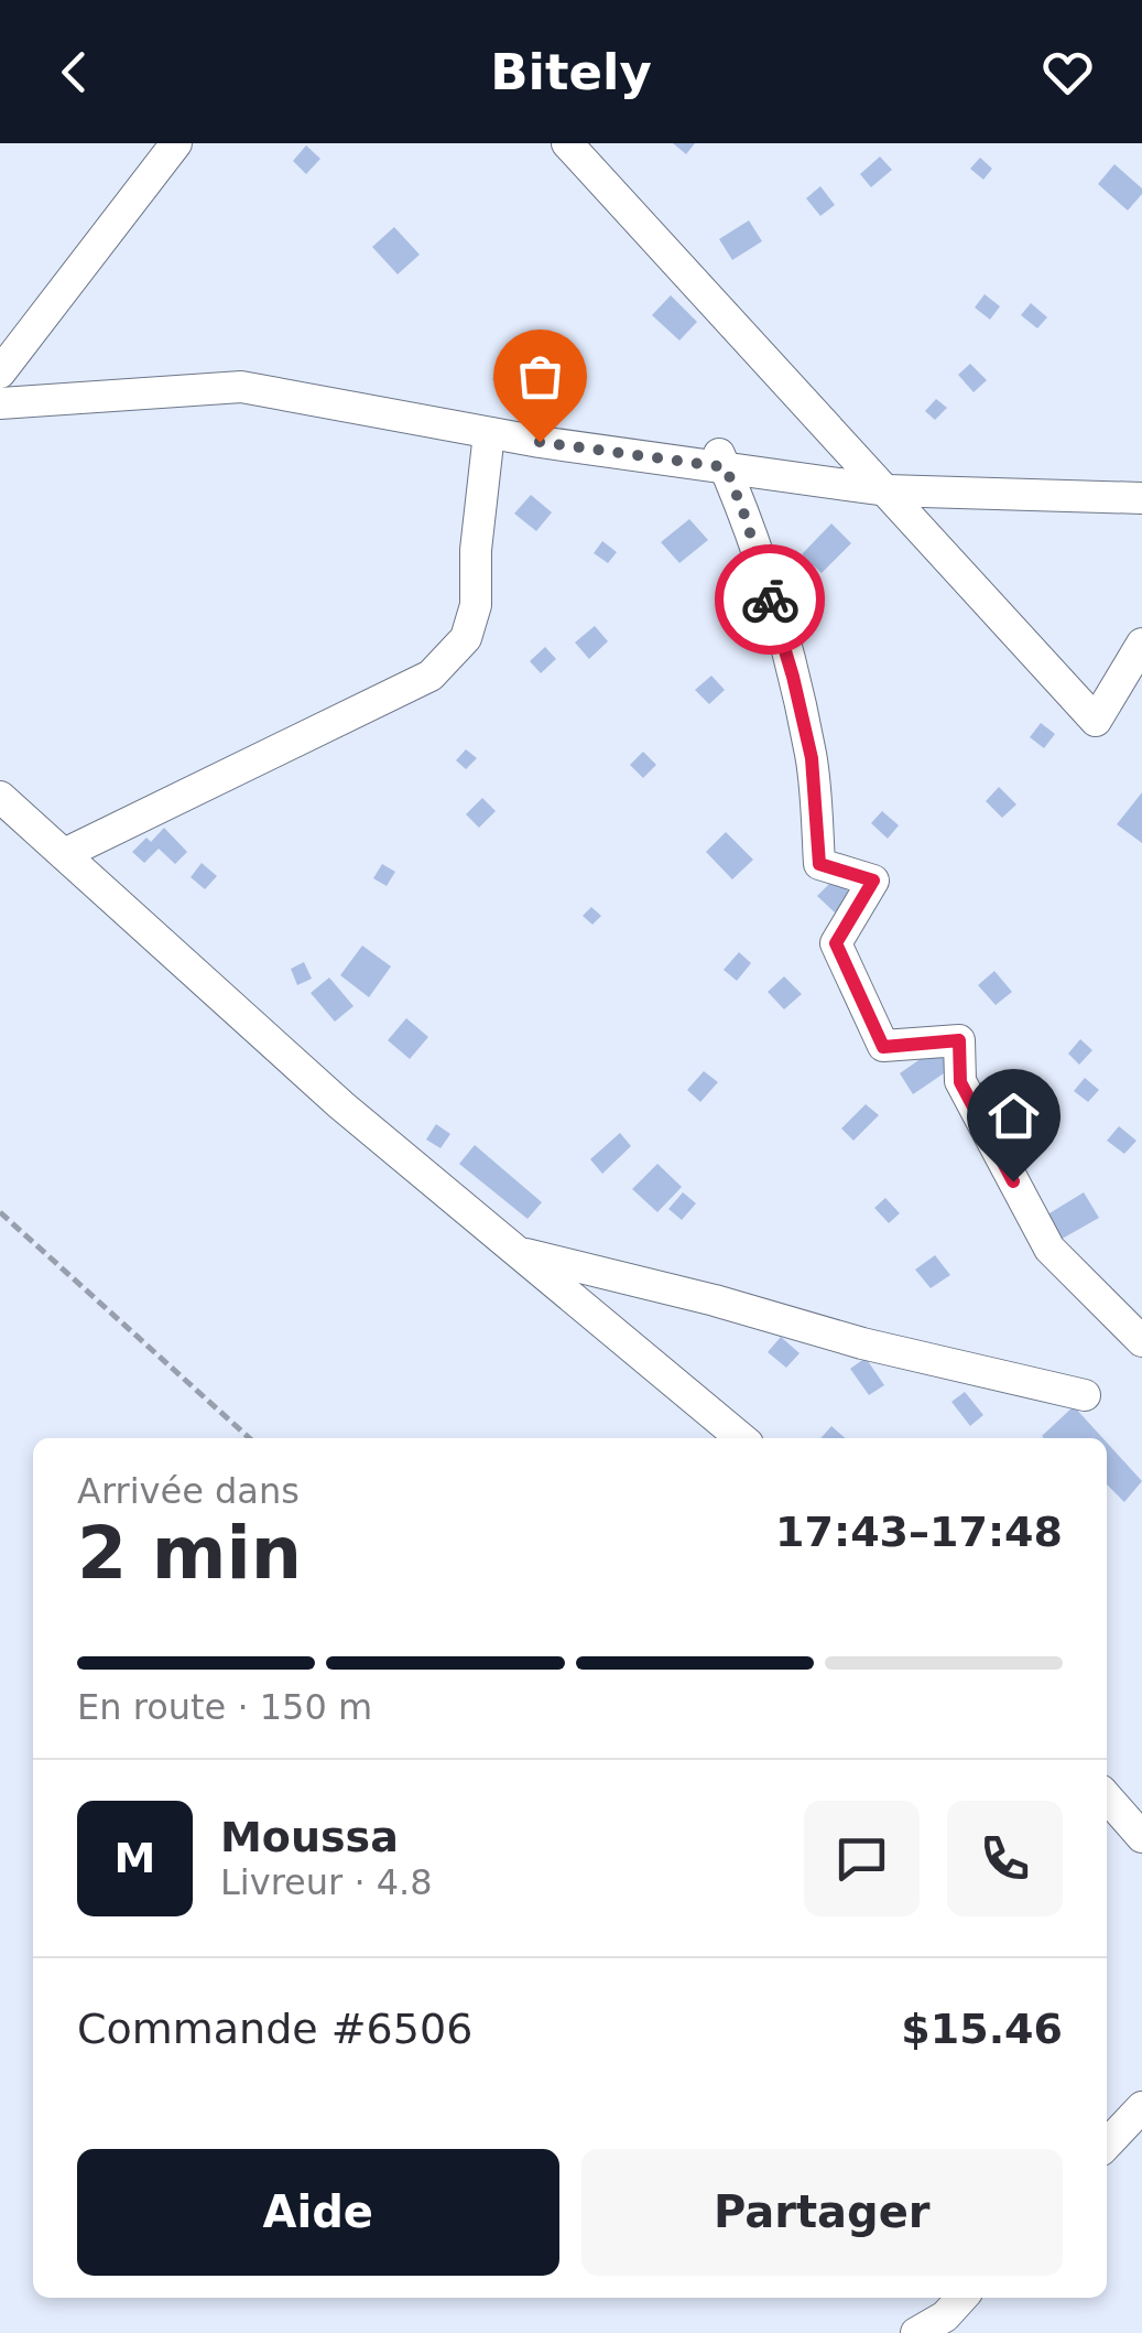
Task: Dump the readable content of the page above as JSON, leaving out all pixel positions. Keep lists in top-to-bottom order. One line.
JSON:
{"page":{"header":"Bitely","heading":["2 min","Arrivée dans","17:43–17:48"],"panel":["Moussa","Livreur · 4.8","Commande #6506","$15.46"],"bar":"En route · 150 m","round":"M","buttons":["Aide","Partager"]}}
